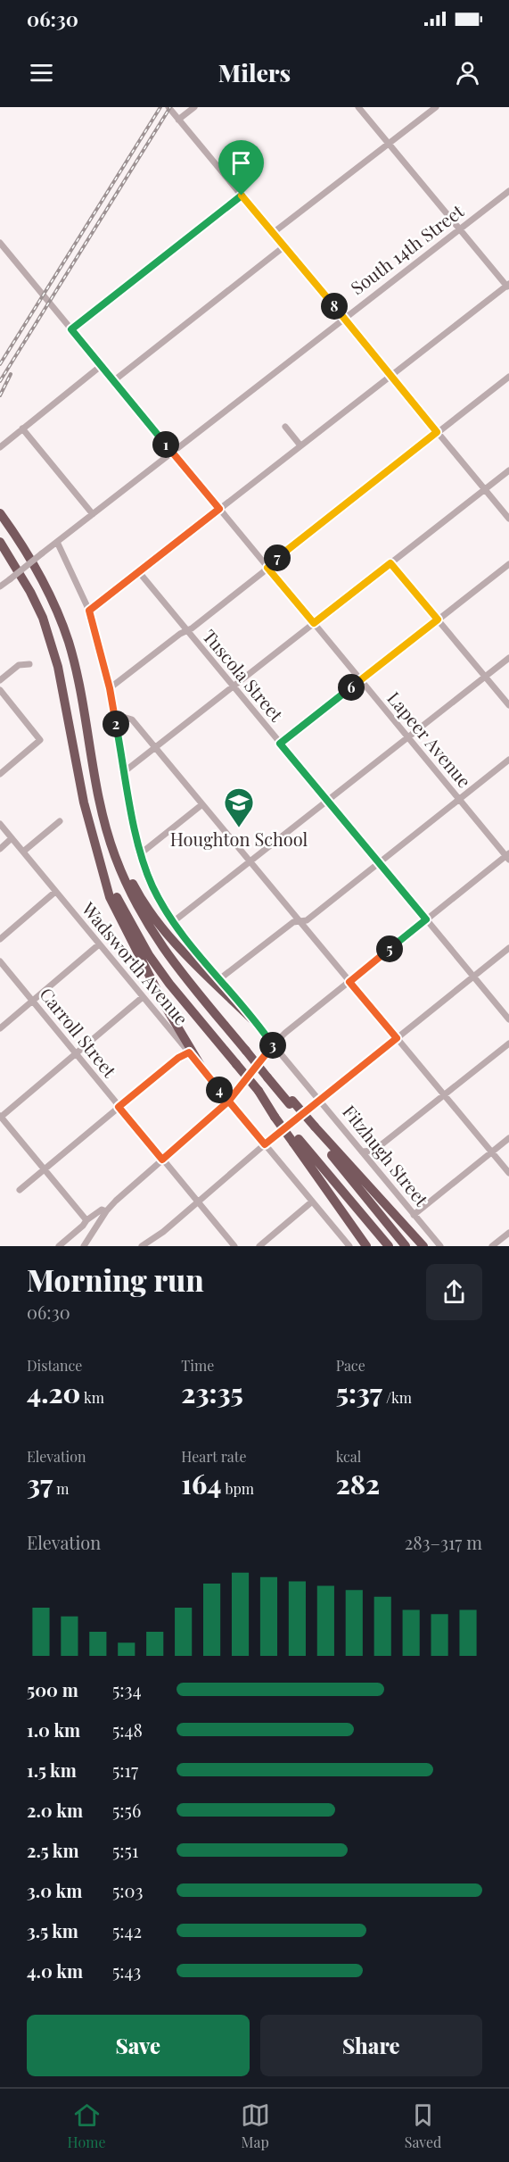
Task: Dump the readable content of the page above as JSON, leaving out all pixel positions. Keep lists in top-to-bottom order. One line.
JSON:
{"streets":{"street":["South 14th Street","Tuscola Street","Lapeer Avenue","Wadsworth Avenue","Carroll Street","Fitzhugh Street"]},"crossings":[["South 14th Street","Lapeer Avenue"],["South 14th Street","Fitzhugh Street"]],"places":{"school or university":["Houghton School"]},"page":{"status":"06:30","header":"Milers","pins":["8","1","7","6","2","5","3","4"],"heading":["Morning run","06:30"],"stats":[["Distance","4.20 km"],["Time","23:35"],["Pace","5:37 /km"],["Elevation","37 m"],["Heart rate","164 bpm"],["kcal","282"]],"chart":["Elevation","283–317 m"],"list":[{"name":"500 m","note":"5:34"},{"name":"1.0 km","note":"5:48"},{"name":"1.5 km","note":"5:17"},{"name":"2.0 km","note":"5:56"},{"name":"2.5 km","note":"5:51"},{"name":"3.0 km","note":"5:03"},{"name":"3.5 km","note":"5:42"},{"name":"4.0 km","note":"5:43"}],"buttons":["Save","Share"],"tabs":["Home","Map","Saved"]}}
